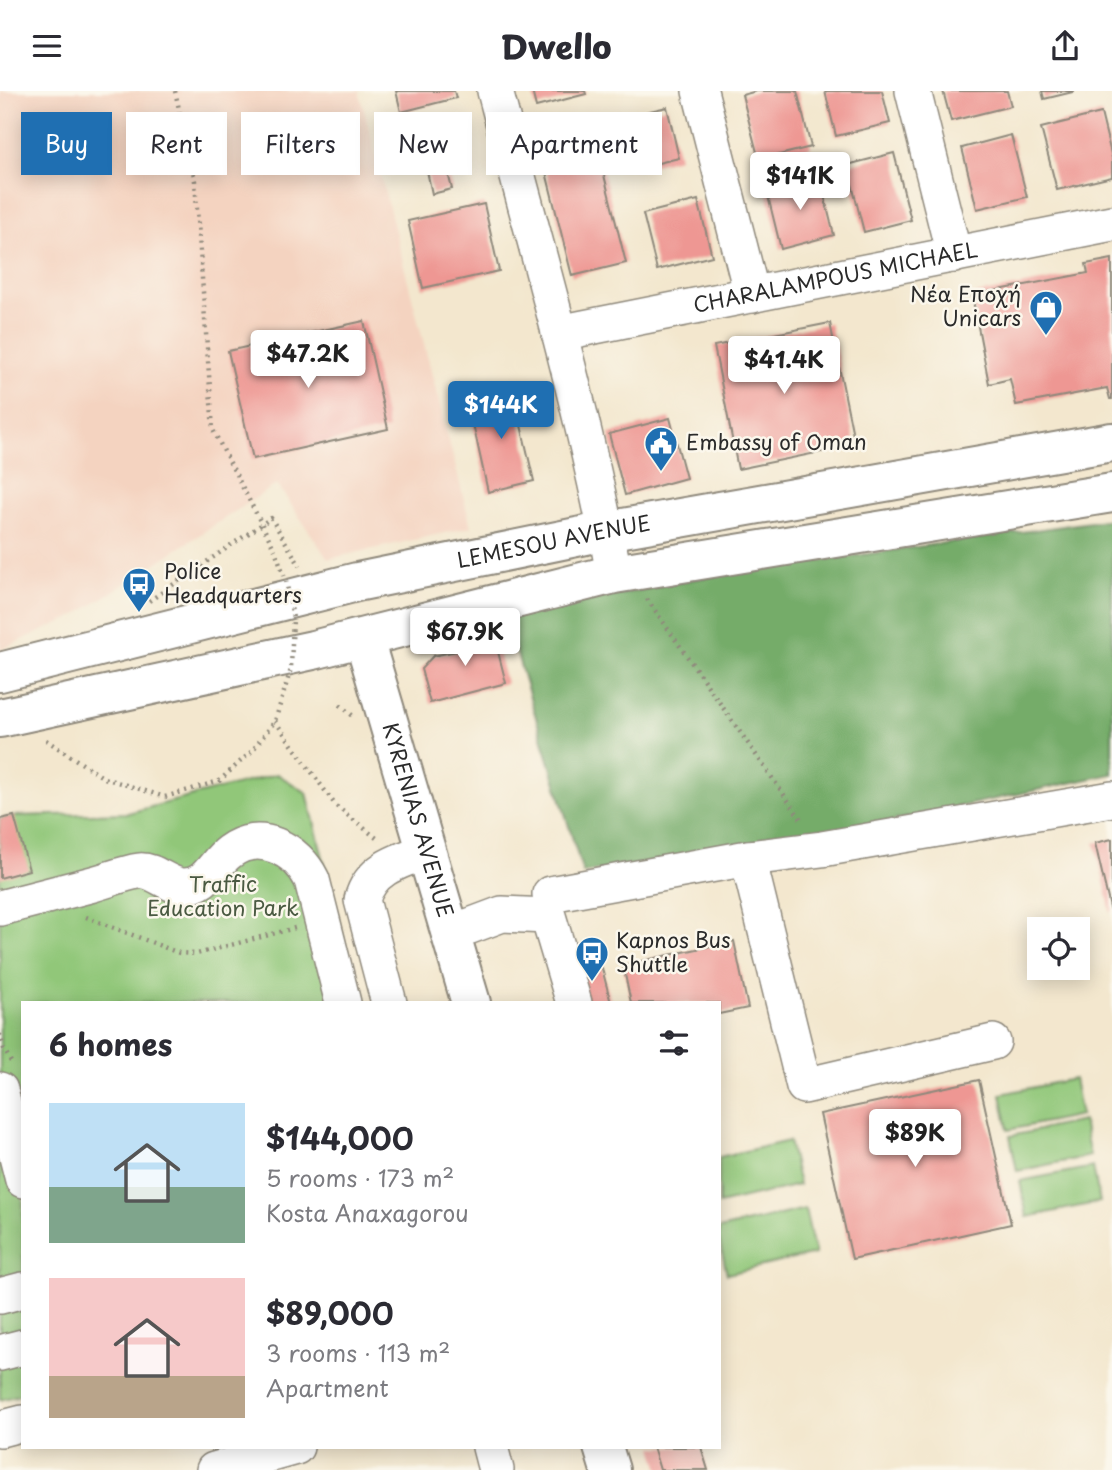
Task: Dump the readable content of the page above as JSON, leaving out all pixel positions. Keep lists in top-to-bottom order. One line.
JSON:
{"streets":{"main road":["LEMESOU AVENUE","KYRENIAS AVENUE"],"street":["CHARALAMPOUS MICHAEL"]},"crossings":[["LEMESOU AVENUE","KYRENIAS AVENUE"]],"parks":["Traffic Education Park"],"places":{"shop":["Νέα Εποχή Unicars"],"public building":["Embassy of Oman"],"bus stop":["Police Headquarters","Kapnos Bus Shuttle"]},"page":{"header":"Dwello","chip":["Buy","Rent","Filters","New","Apartment"],"price":["$141K","$47.2K","$41.4K","$144K","$67.9K","$89K"],"heading":"6 homes","list":[{"name":"$144,000","note":"5 rooms · 173 m² · Kosta Anaxagorou"},{"name":"$89,000","note":"3 rooms · 113 m² · Apartment"}]}}
